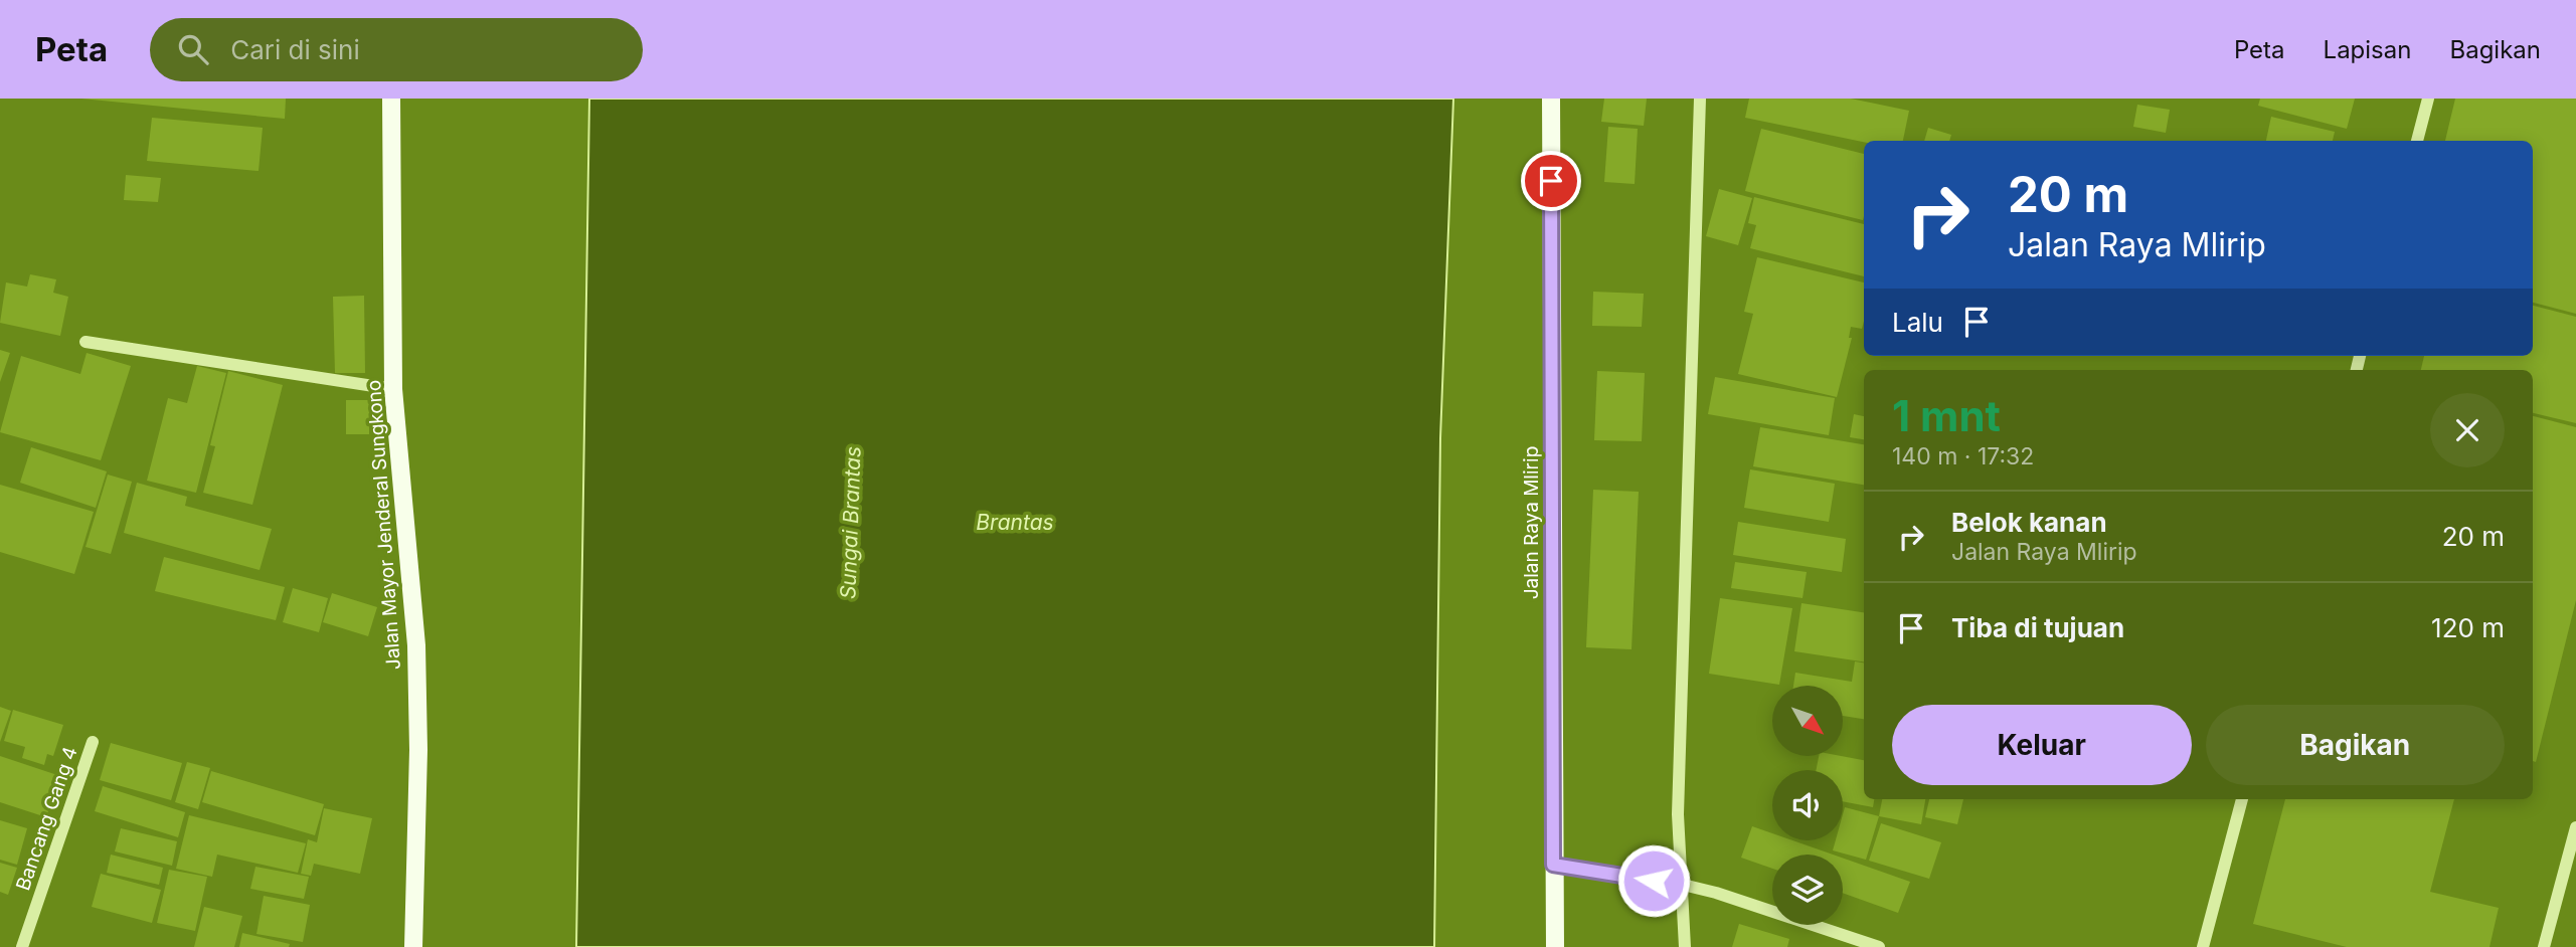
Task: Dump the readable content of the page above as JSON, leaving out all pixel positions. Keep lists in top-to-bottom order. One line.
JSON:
{"streets":{"main road":["Jalan Raya Mlirip","Jalan Mayor Jenderal Sungkono"],"street":["Bancang Gang 4"]},"water":["Sungai Brantas","Brantas"],"north":"bottom right","page":{"header":"Peta","search":"Cari di sini","nav":["Peta","Lapisan","Bagikan"],"turn":["20 m","Jalan Raya Mlirip"],"then":"Lalu","heading":["1 mnt","140 m · 17:32"],"list":[{"name":"Belok kanan","note":"Jalan Raya Mlirip","value":"20 m"},{"name":"Tiba di tujuan","value":"120 m"}],"buttons":["Keluar","Bagikan"]}}
